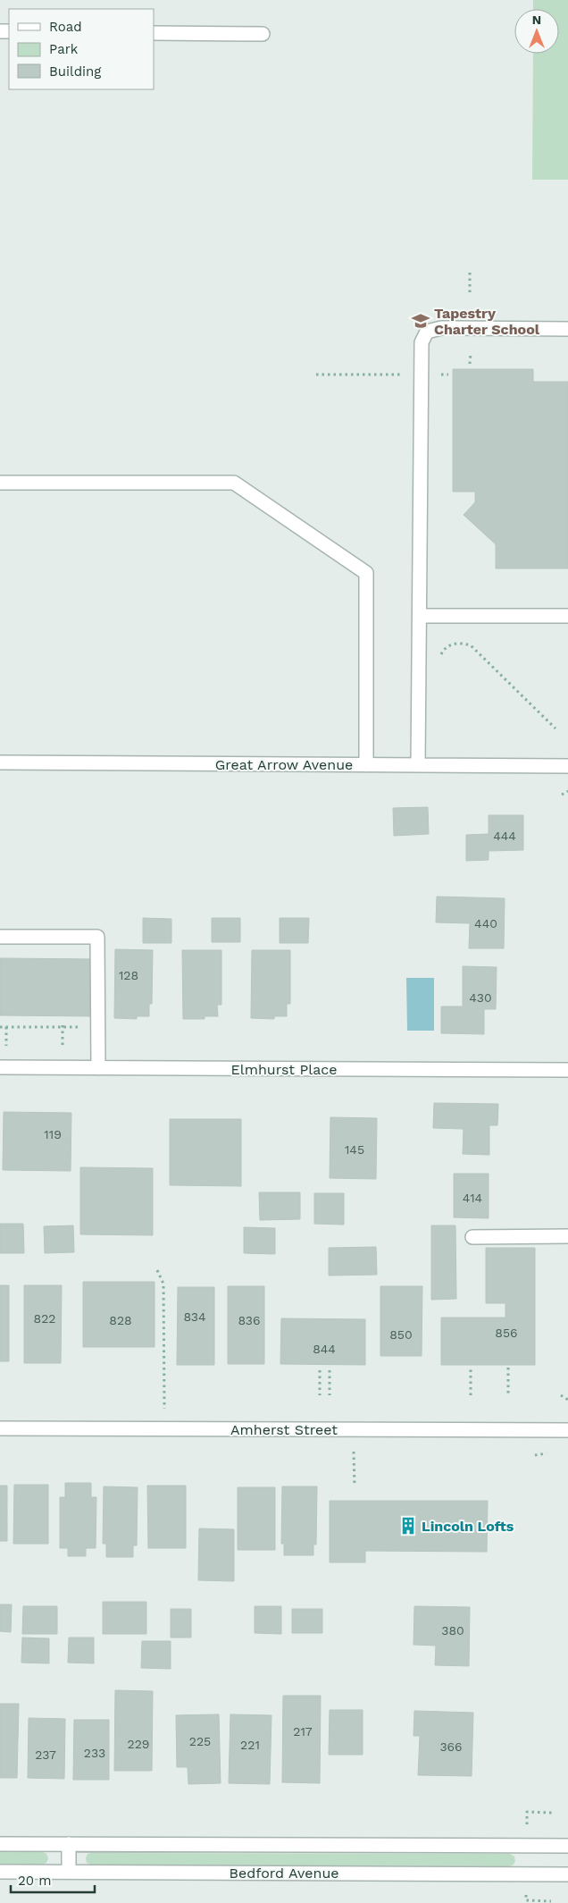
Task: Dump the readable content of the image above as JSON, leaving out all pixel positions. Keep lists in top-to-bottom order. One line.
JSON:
{"streets":{"street":["Great Arrow Avenue","Elmhurst Place","Amherst Street","Bedford Avenue"]},"places":{"school or university":["Tapestry Charter School"],"building":["Lincoln Lofts"]},"house_numbers":["444","440","128","430","119","145","414","834","822","828","836","856","850","844","380","217","225","229","221","366","233","237"],"legend":["Road","Park","Building"],"scale_bar":"20 m","north":"top"}
